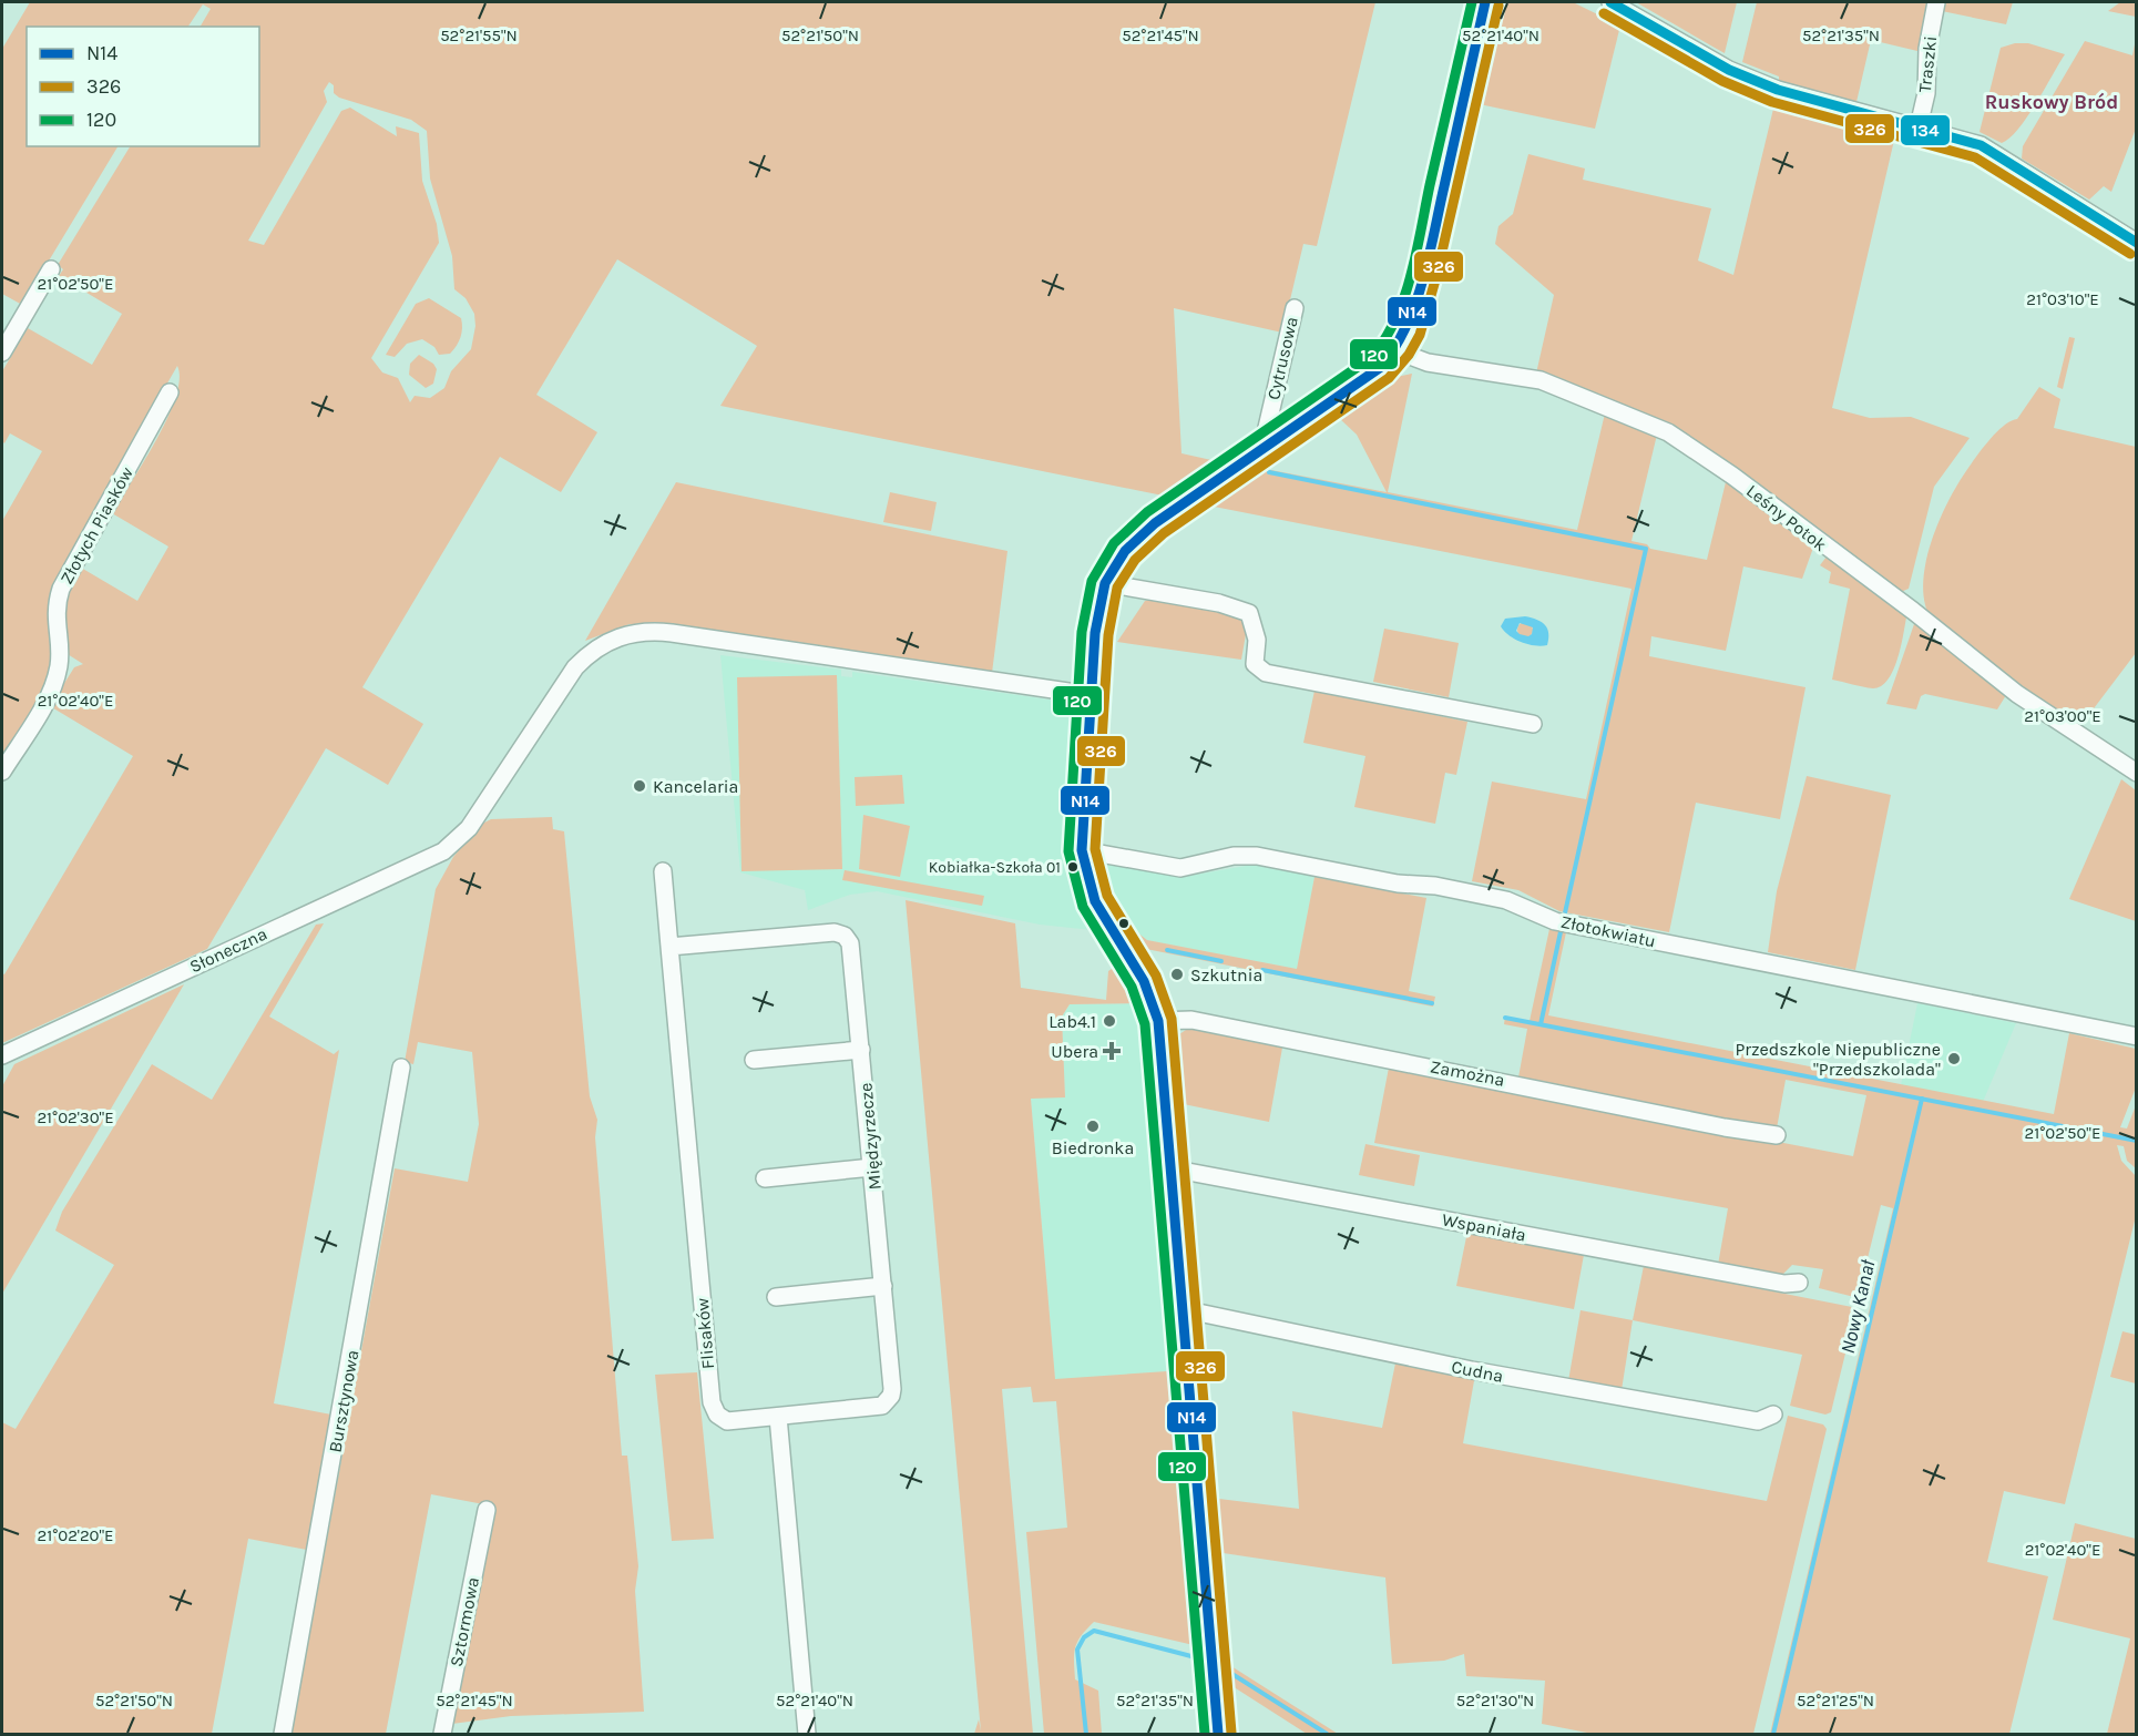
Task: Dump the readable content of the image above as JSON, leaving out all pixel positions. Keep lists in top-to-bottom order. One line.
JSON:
{"streets":{"street":["Traszki","Cytrusowa","Leśny Potok","Złotych Piasków","Złotokwiatu","Słoneczna","Zamożna","Międzyrzecze","Wspaniała","Flisaków","Cudna","Bursztynowa","Sztormowa"]},"crossings":[["Międzyrzecze","Flisaków"]],"districts":["Ruskowy Bród"],"water":["Nowy Kanał"],"places":{"other":["Kancelaria","Kobiałka-Szkoła 01","Szkutnia","Lab4.1","Przedszkole Niepubliczne \"Przedszkolada\"","Biedronka"],"health":["Ubera"]},"lines":["transit line N14","transit line 120","transit line 134","transit line 326"],"legend":["N14","326","120"],"coordinates":["52°21'55\"N","52°21'50\"N","52°21'45\"N","52°21'40\"N","52°21'35\"N","21°02'50\"E","21°03'10\"E","21°02'40\"E","21°03'00\"E","21°02'30\"E","21°02'20\"E","52°21'30\"N","52°21'25\"N"]}
